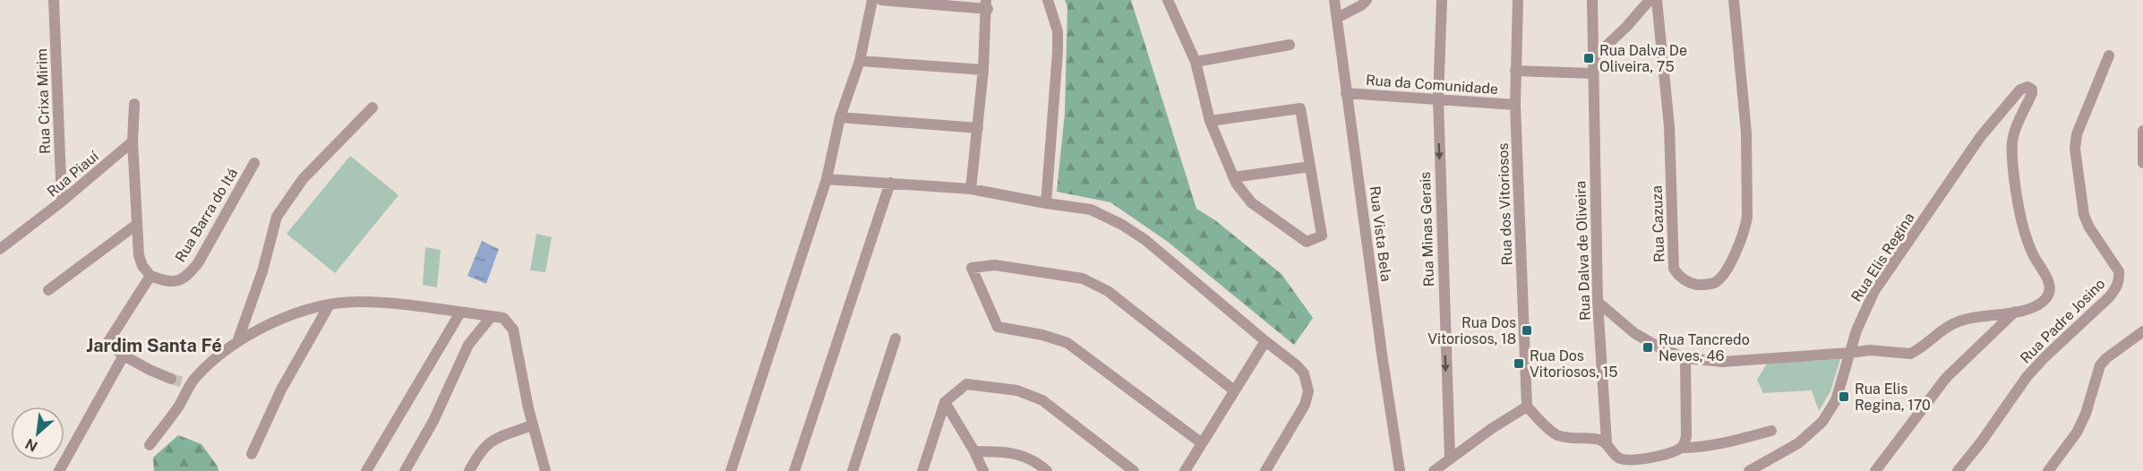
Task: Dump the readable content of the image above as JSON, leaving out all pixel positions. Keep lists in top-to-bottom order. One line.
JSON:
{"streets":{"street":["Rua da Comunidade","Rua Crixa Mirim","Rua Piauí","Rua dos Vitoriosos","Rua Barra do Itá","Rua Cazuza","Rua Minas Gerais","Rua Vista Bela","Rua Dalva de Oliveira","Rua Elis Regina","Rua Padre Josino"]},"crossings":[["Rua da Comunidade","Rua dos Vitoriosos"],["Rua da Comunidade","Rua Minas Gerais"],["Rua da Comunidade","Rua Vista Bela"],["Rua Crixa Mirim","Rua Piauí"]],"one_way":["Rua Minas Gerais"],"districts":["Jardim Santa Fé"],"places":{"transit":["Rua Dalva De Oliveira, 75","Rua Dos Vitoriosos, 18","Rua Tancredo Neves, 46","Rua Dos Vitoriosos, 15","Rua Elis Regina, 170"]},"north":"bottom left"}
